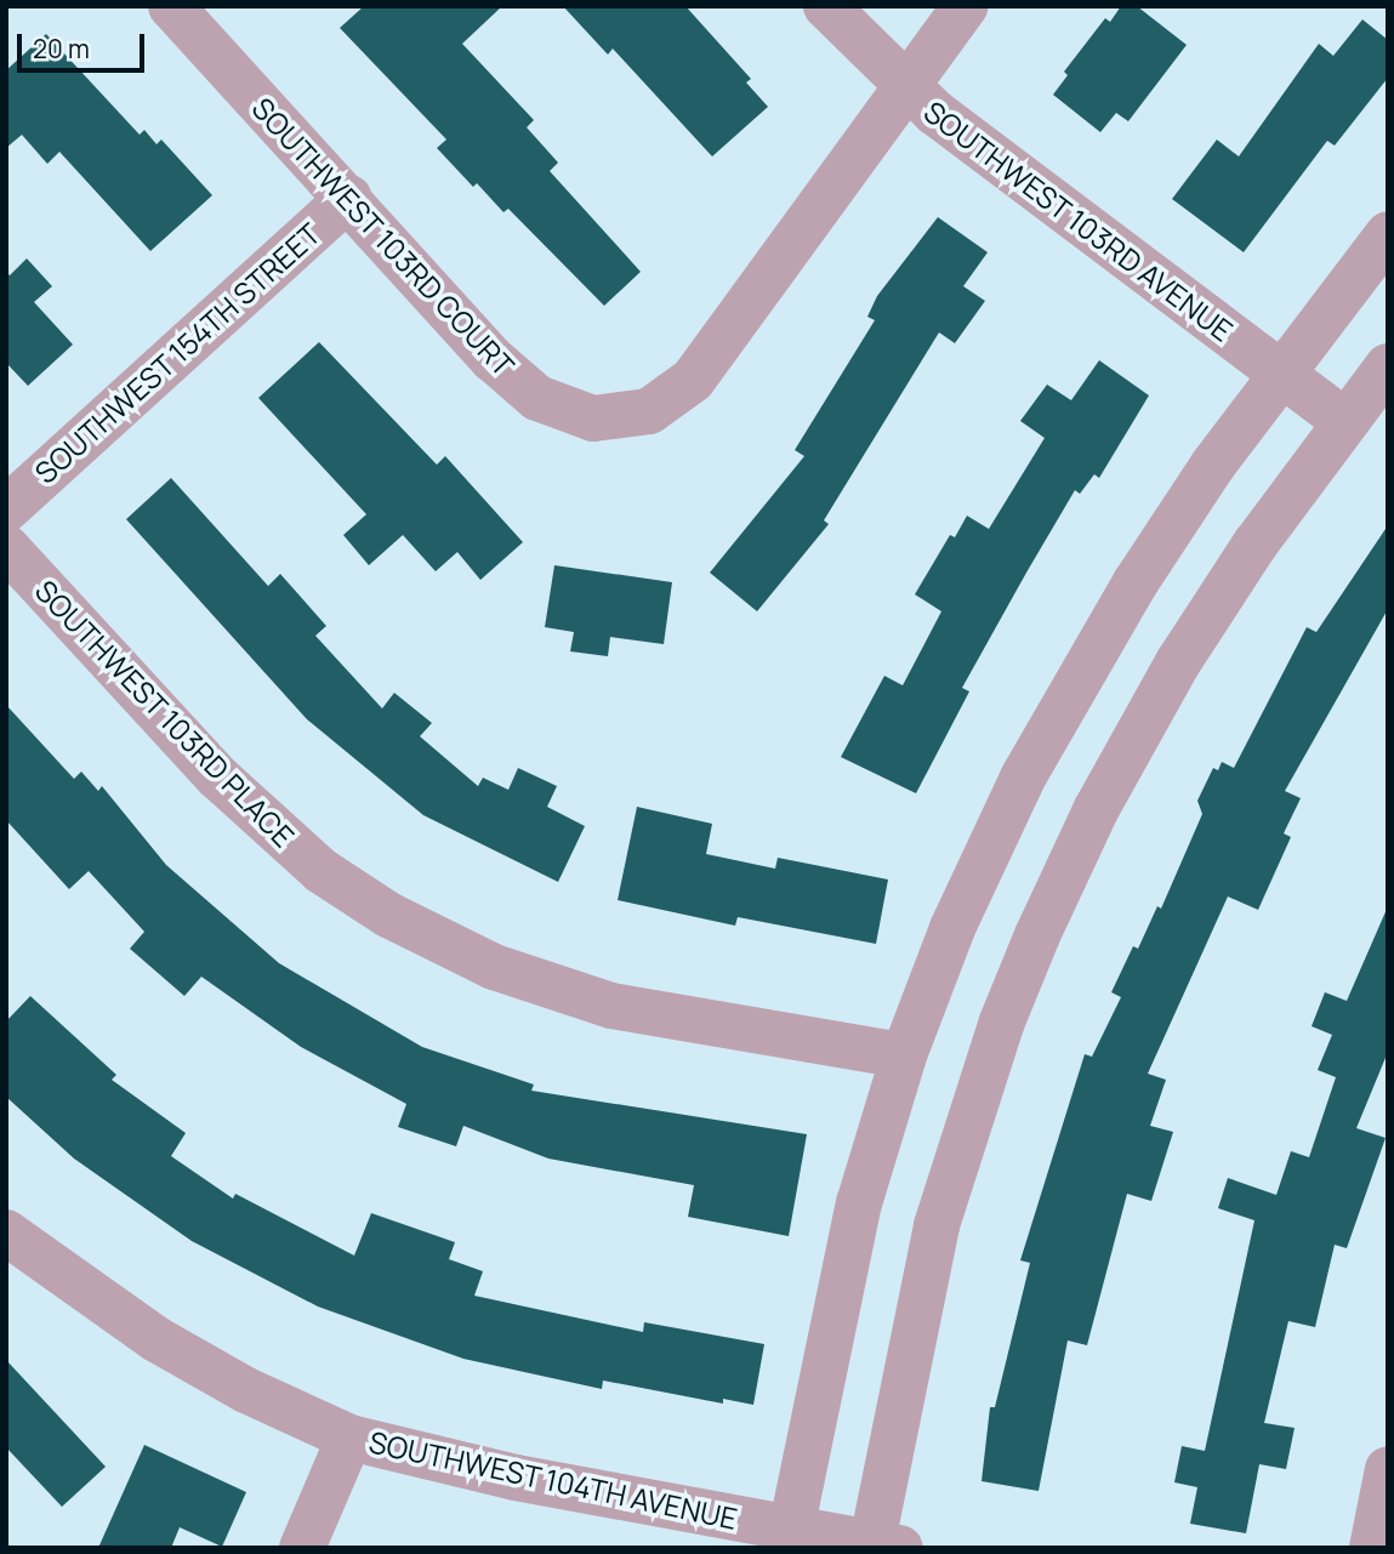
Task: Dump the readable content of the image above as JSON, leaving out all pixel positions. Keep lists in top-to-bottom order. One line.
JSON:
{"streets":{"street":["SOUTHWEST 103RD AVENUE","SOUTHWEST 103RD COURT","SOUTHWEST 154TH STREET","SOUTHWEST 103RD PLACE","SOUTHWEST 104TH AVENUE"]},"crossings":[["SOUTHWEST 103RD AVENUE","SOUTHWEST 103RD COURT"],["SOUTHWEST 103RD COURT","SOUTHWEST 154TH STREET"]],"scale_bar":"20 m"}
